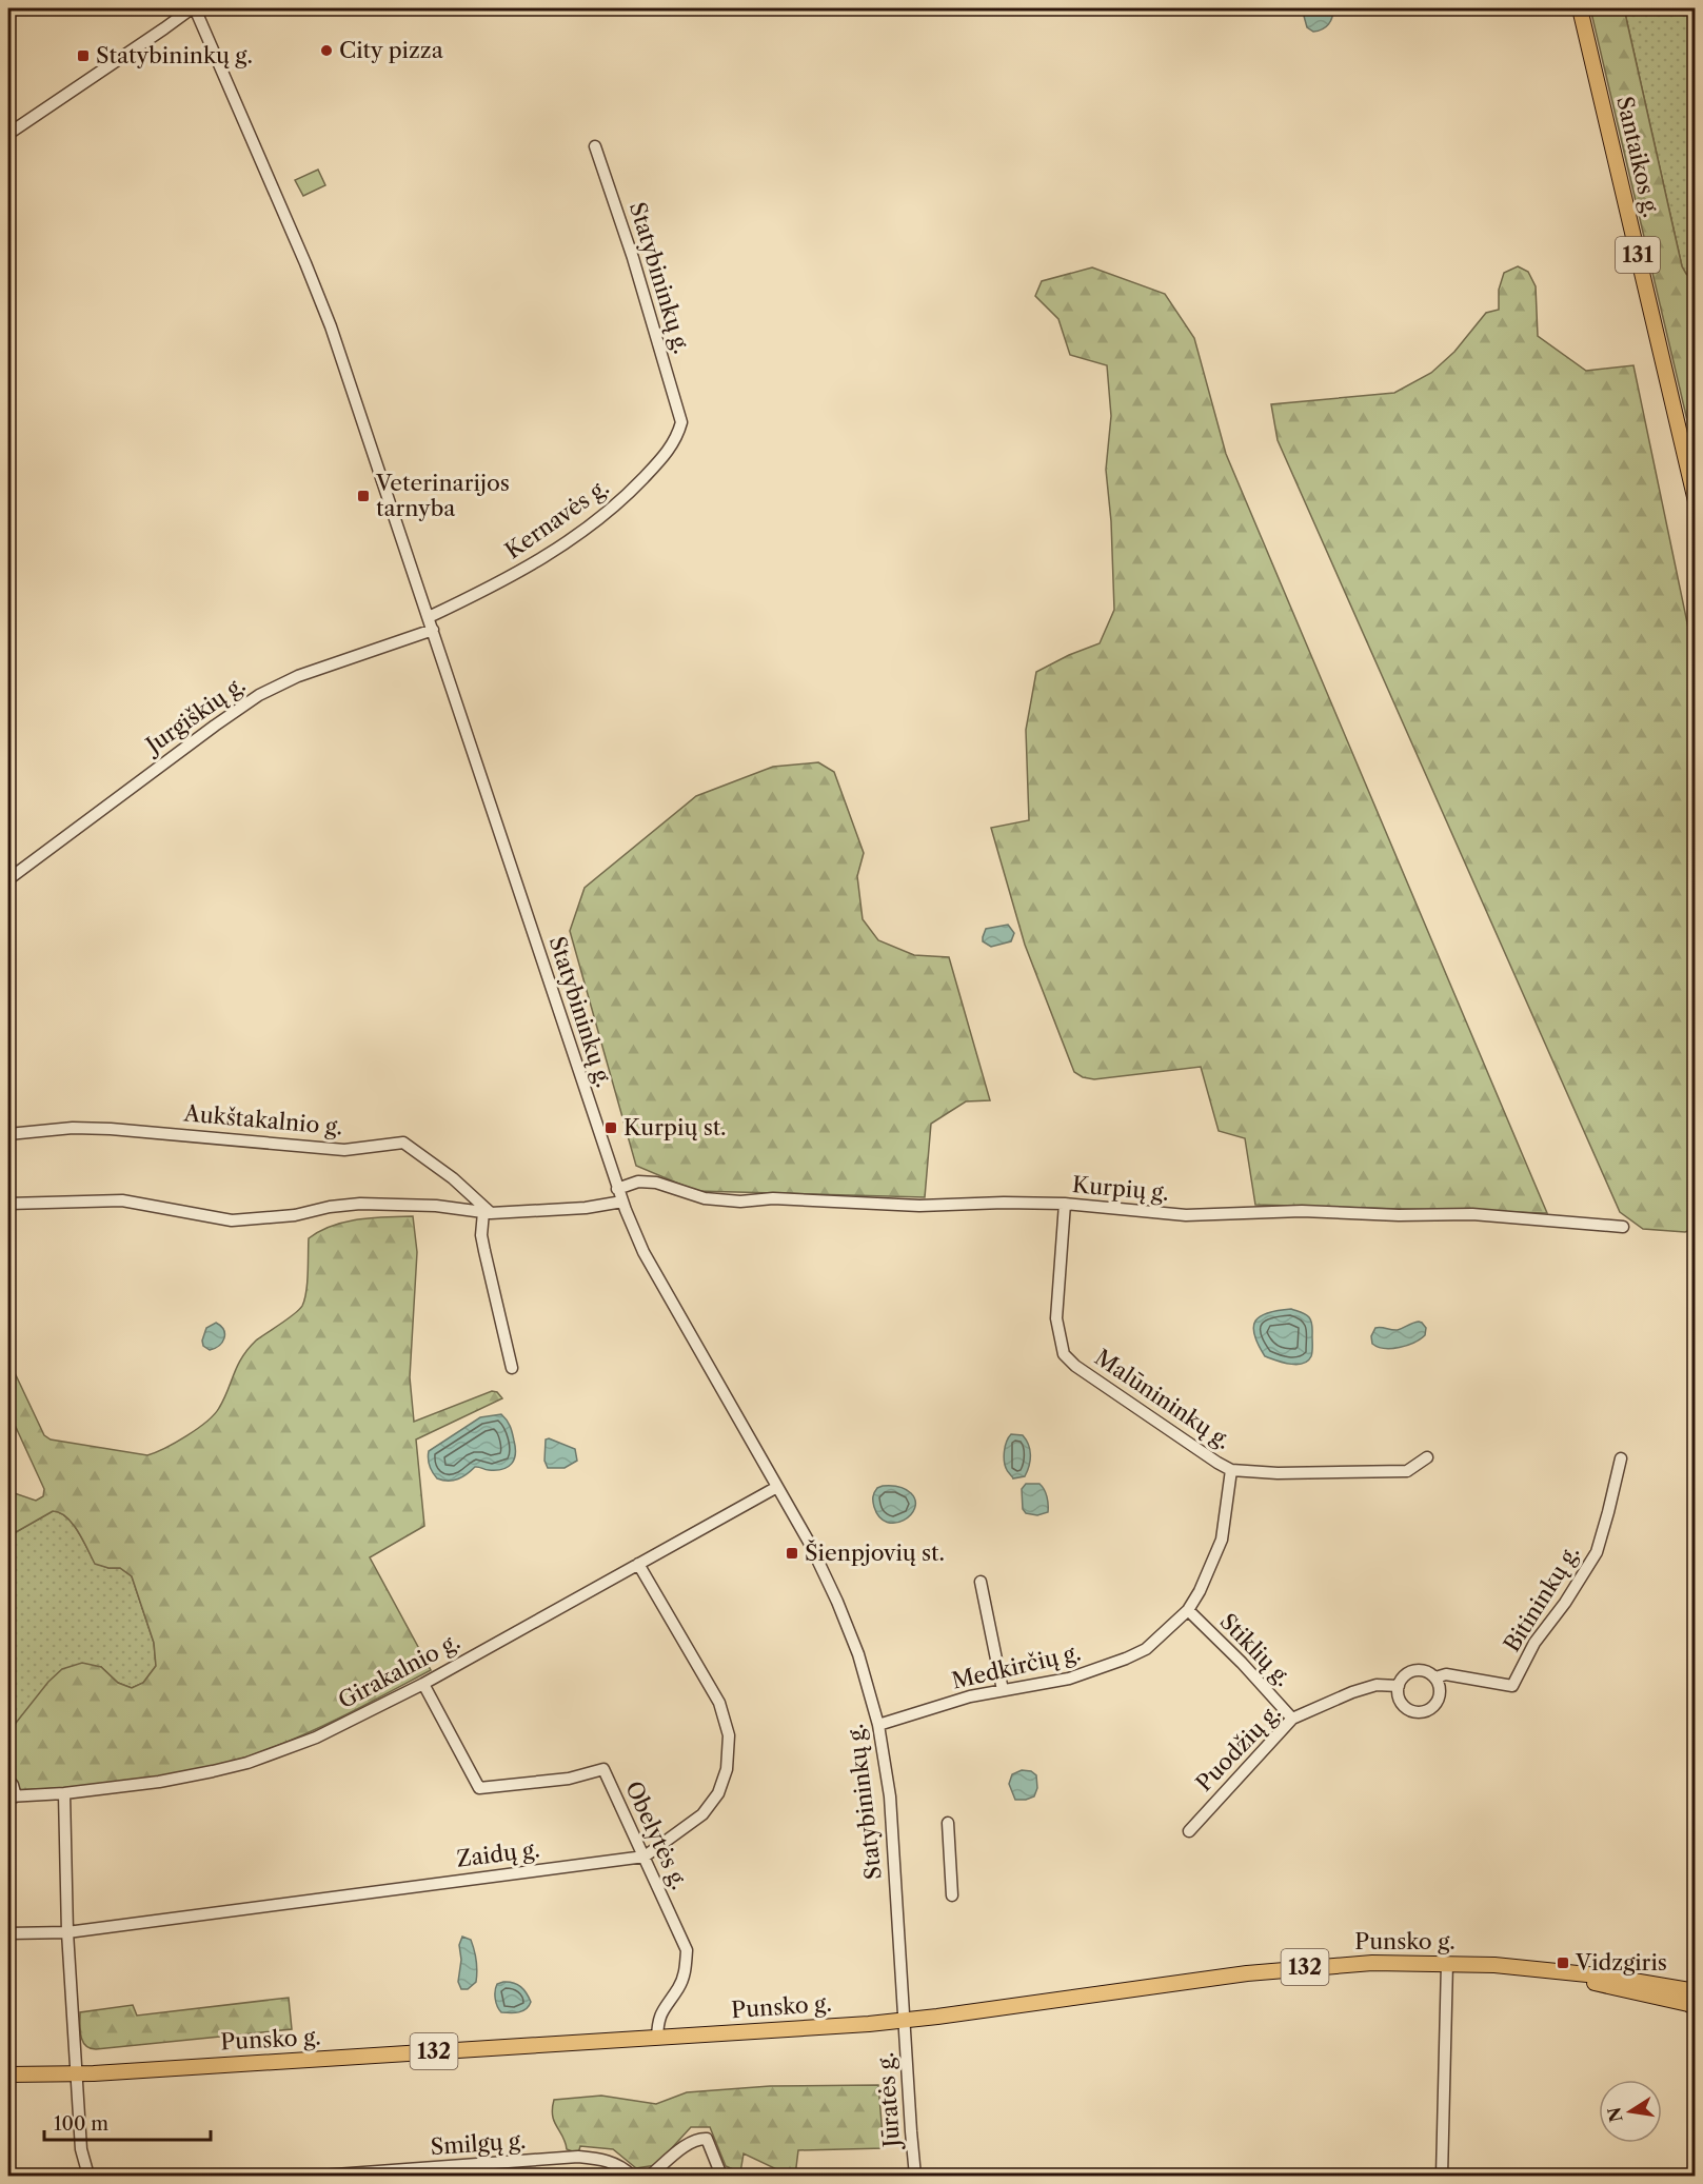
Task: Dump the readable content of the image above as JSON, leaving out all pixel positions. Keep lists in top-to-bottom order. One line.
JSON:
{"streets":{"main road":["Santaikos g.","131","Punsko g.","132"],"street":["Statybininkų g.","Kernavės g.","Jurgiškių g.","Aukštakalnio g.","Kurpių g.","Malūnininkų g.","Bitininkų g.","Stiklių g.","Medkirčių g.","Girakalnio g.","Puodžių g.","Obelytės g.","Zaidų g.","Jūratės g.","Smilgų g."]},"crossings":[["Statybininkų g.","Kernavės g."],["Statybininkų g.","Jurgiškių g."],["Statybininkų g.","Kurpių g."],["Statybininkų g.","Medkirčių g."],["Statybininkų g.","Girakalnio g."],["Statybininkų g.","Punsko g."],["Statybininkų g.","Jūratės g."],["Kurpių g.","Malūnininkų g."],["Malūnininkų g.","Medkirčių g."],["Bitininkų g.","Puodžių g."],["Stiklių g.","Medkirčių g."],["Stiklių g.","Puodžių g."],["Girakalnio g.","Obelytės g."],["Girakalnio g.","Zaidų g."],["Obelytės g.","Zaidų g."],["Obelytės g.","Punsko g."],["Punsko g.","Jūratės g."]],"places":{"other":["City pizza"],"transit":["Statybininkų g.","Veterinarijos tarnyba","Kurpių st.","Šienpjovių st.","Vidzgiris"]},"scale_bar":"100 m","north":"left"}
